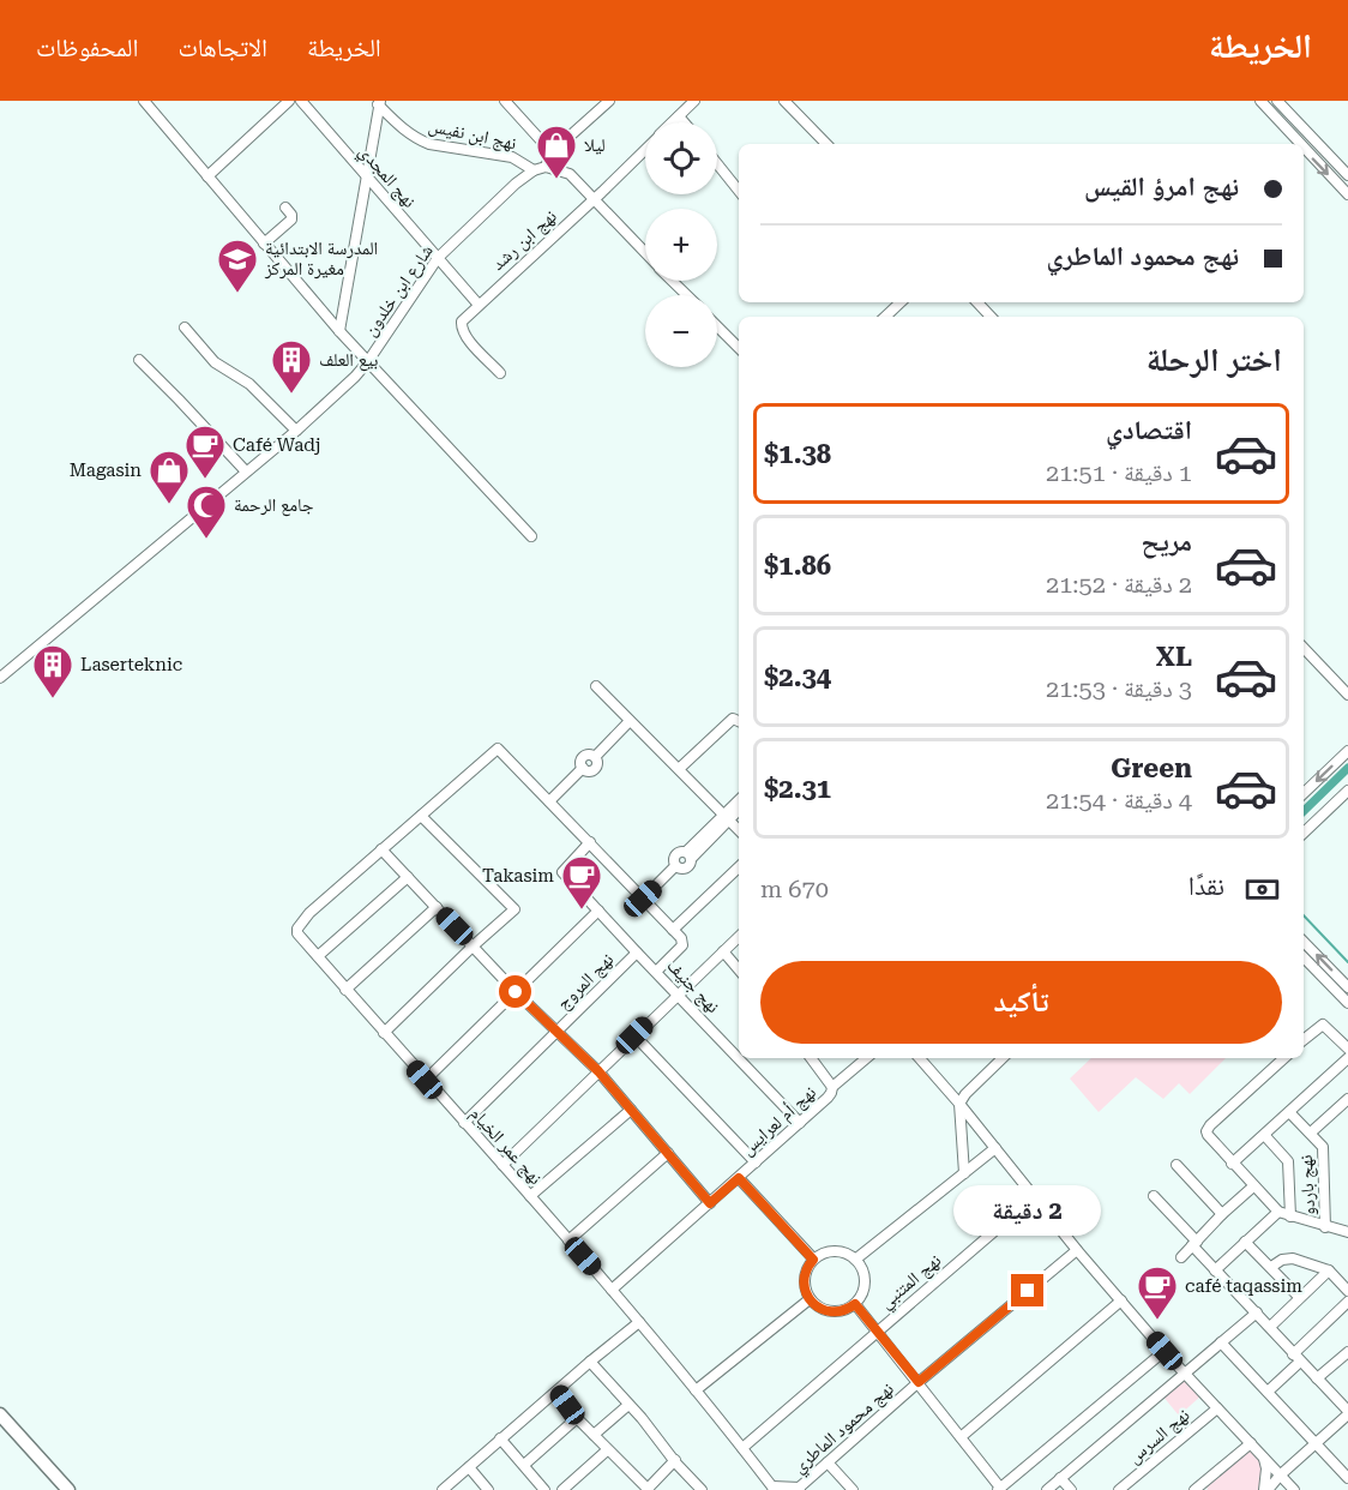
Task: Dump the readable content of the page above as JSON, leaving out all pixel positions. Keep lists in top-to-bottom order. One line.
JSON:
{"streets":{"street":["نهج ابن نفيس","نهج المجدي","نهج ابن رشد","شارع ابن خلدون","نهج المروج","نهج جنيف","نهج أم لعرايس","نهج عمر الخيام","نهج باردو","نهج المتنبي","نهج محمود الماطري","نهج السرس"]},"crossings":[["نهج ابن نفيس","شارع ابن خلدون"],["نهج المجدي","نهج ابن رشد"],["نهج المجدي","شارع ابن خلدون"],["نهج المروج","نهج جنيف"],["نهج المروج","نهج عمر الخيام"],["نهج جنيف","نهج أم لعرايس"],["نهج أم لعرايس","نهج عمر الخيام"],["نهج عمر الخيام","نهج المتنبي"]],"places":{"shop":["ليلا","Magasin"],"school or university":["المدرسة الابتدائية مغيرة المركز"],"building":["بيع العلف","Laserteknic"],"cafe":["Café Wadj","Takasim","café taqassim"],"mosque":["جامع الرحمة"]},"page":{"header":"الخريطة","nav":["الخريطة","الاتجاهات","المحفوظات"],"map_buttons":["+","−"],"banner":["نهج امرؤ القيس","نهج محمود الماطري"],"heading":"اختر الرحلة","list":[{"name":"اقتصادي","note":"1 دقيقة · 21:51","value":"$1.38"},{"name":"مريح","note":"2 دقيقة · 21:52","value":"$1.86"},{"name":"XL","note":"3 دقيقة · 21:53","value":"$2.34"},{"name":"Green","note":"4 دقيقة · 21:54","value":"$2.31"}],"pay":["نقدًا","670 m"],"buttons":"تأكيد","bubble":"2 دقيقة"}}
